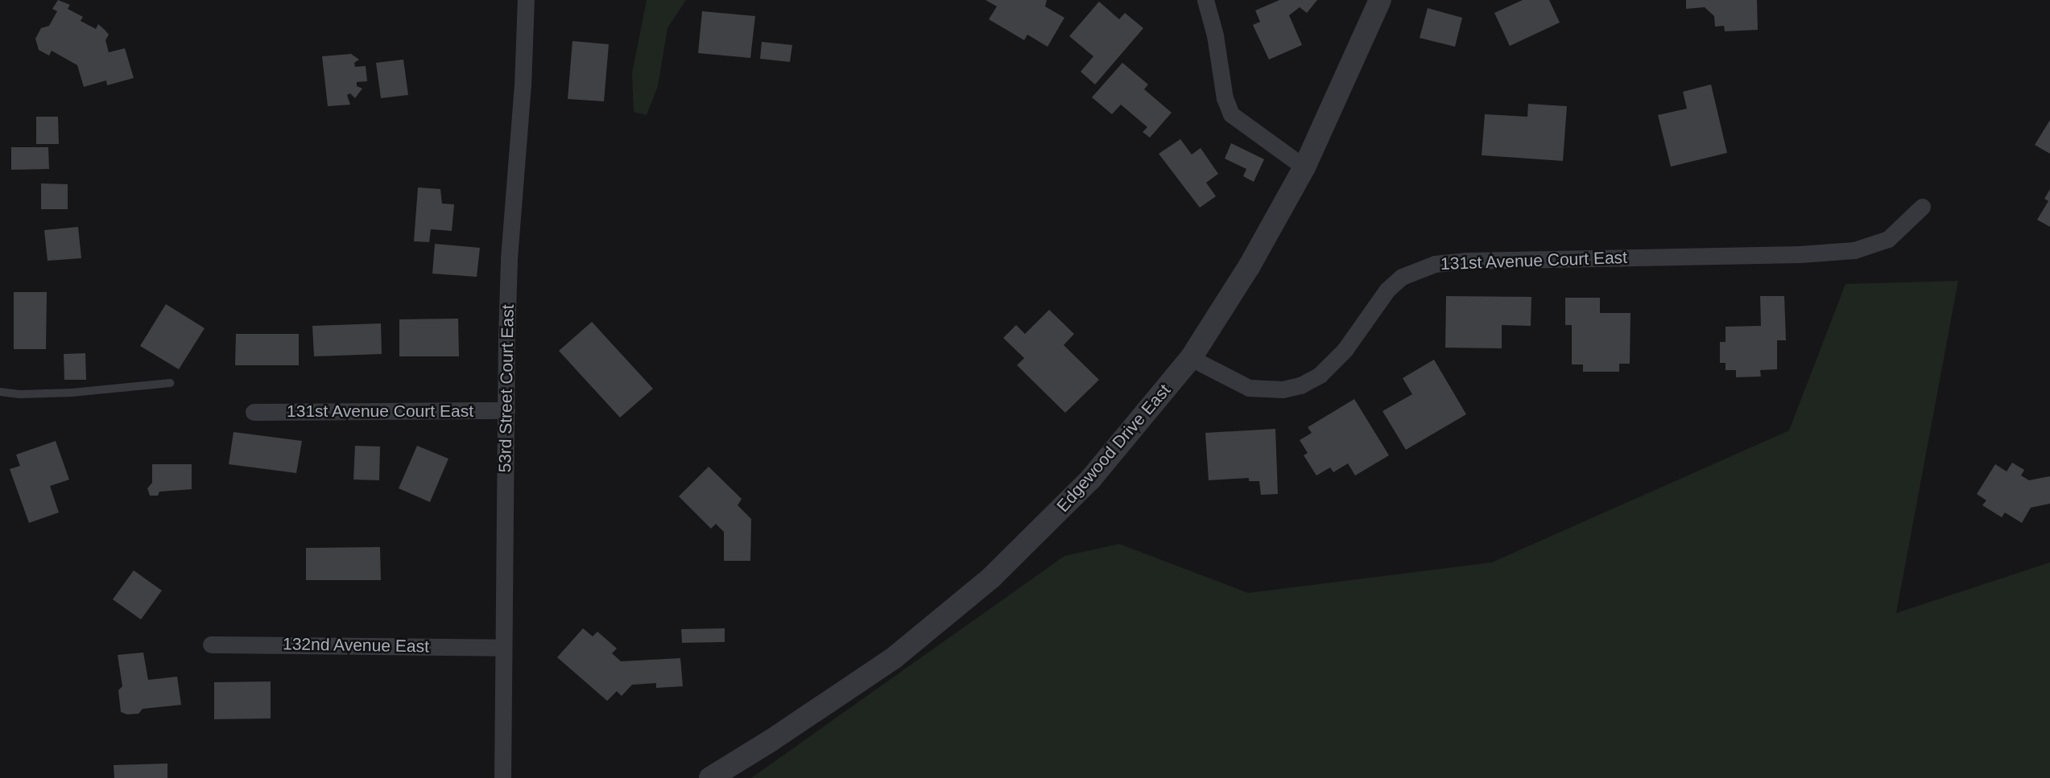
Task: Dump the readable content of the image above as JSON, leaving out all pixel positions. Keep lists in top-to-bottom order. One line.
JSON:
{"streets":{"street":["131st Avenue Court East","53rd Street Court East","Edgewood Drive East","132nd Avenue East"]},"crossings":[["131st Avenue Court East","53rd Street Court East"],["131st Avenue Court East","Edgewood Drive East"],["53rd Street Court East","132nd Avenue East"]]}
